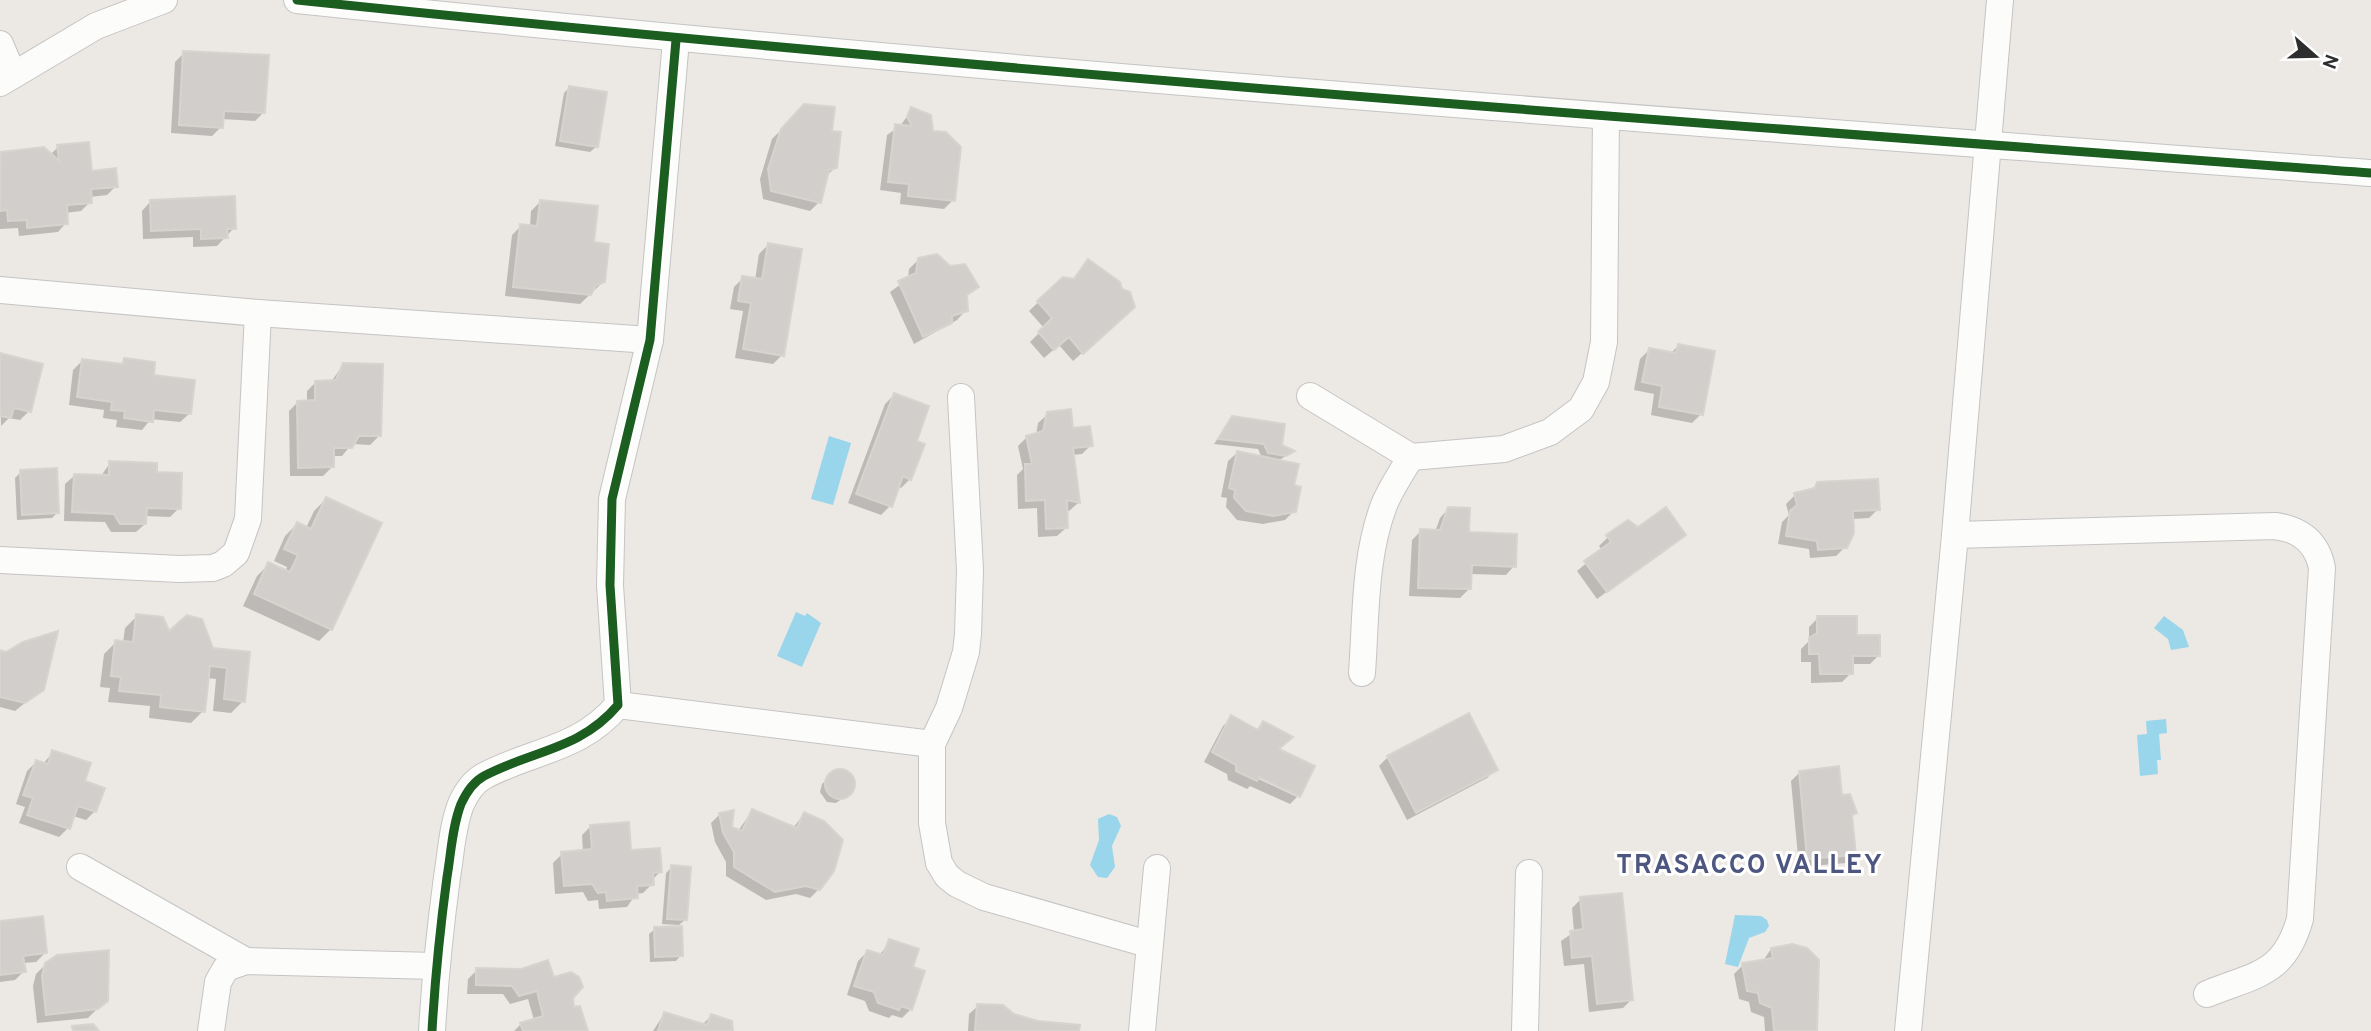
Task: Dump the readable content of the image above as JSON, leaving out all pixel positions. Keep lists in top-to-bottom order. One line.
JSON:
{"districts":["TRASACCO VALLEY"],"north":"right"}
